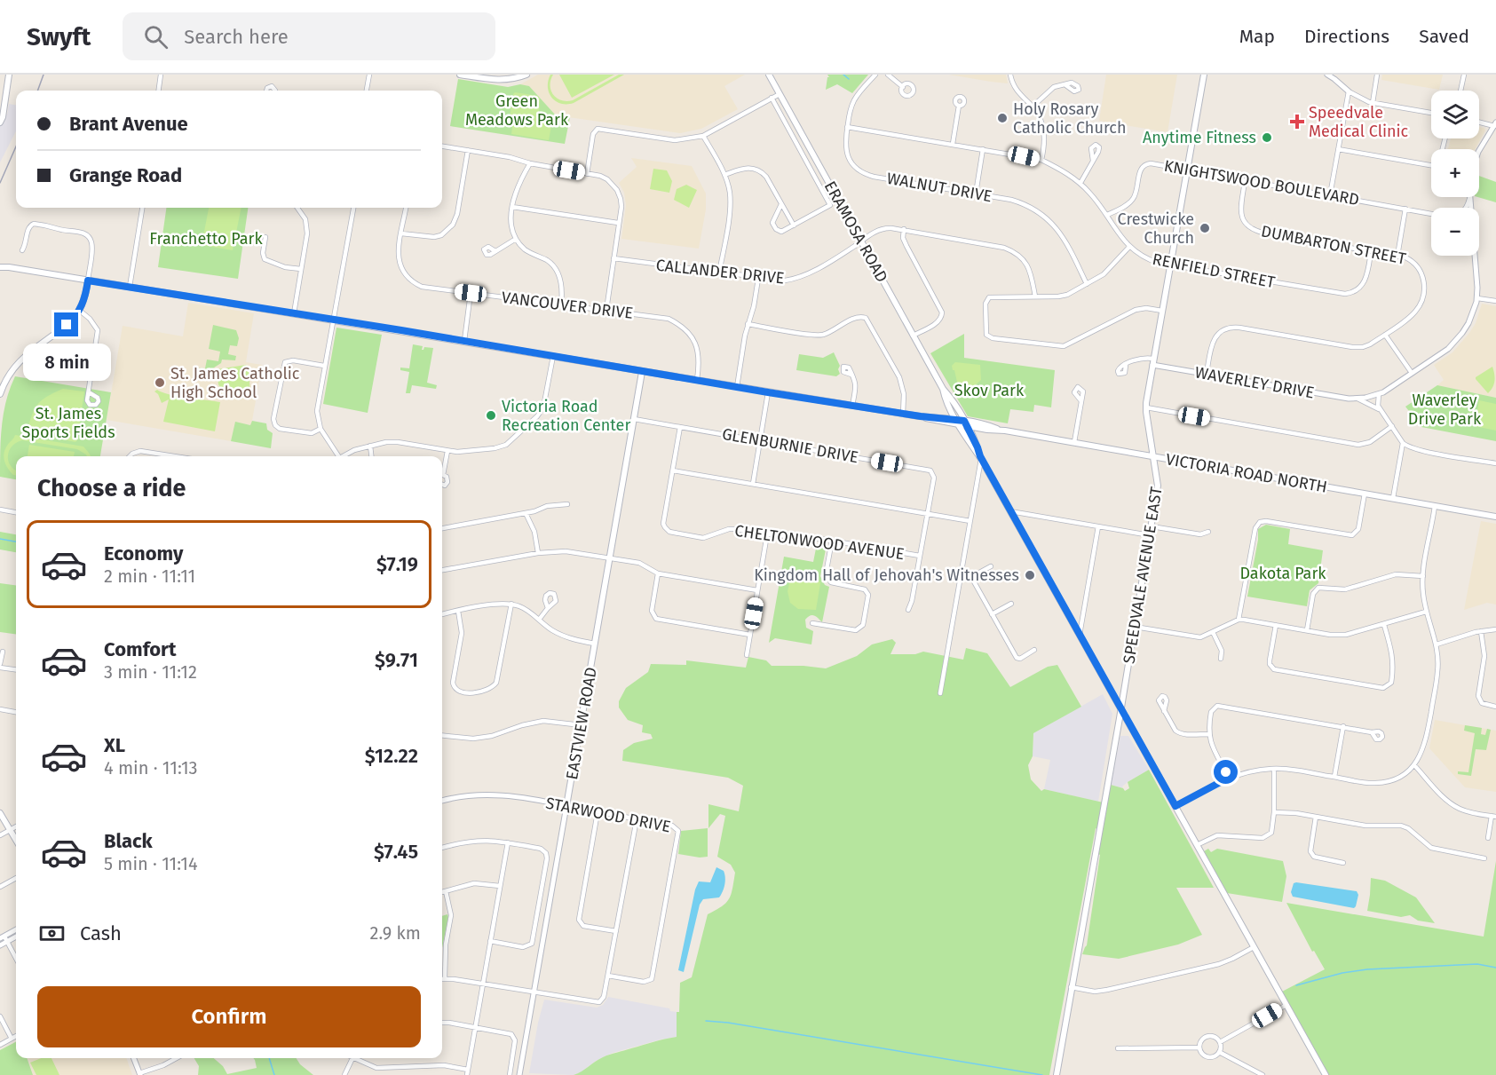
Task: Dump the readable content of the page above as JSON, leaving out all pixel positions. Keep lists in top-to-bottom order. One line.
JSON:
{"streets":{"main road":["ERAMOSA ROAD","VICTORIA ROAD NORTH","SPEEDVALE AVENUE EAST","EASTVIEW ROAD"],"street":["KNIGHTSWOOD BOULEVARD","WALNUT DRIVE","DUMBARTON STREET","RENFIELD STREET","CALLANDER DRIVE","VANCOUVER DRIVE","WAVERLEY DRIVE","GLENBURNIE DRIVE","CHELTONWOOD AVENUE","STARWOOD DRIVE"]},"crossings":[["KNIGHTSWOOD BOULEVARD","DUMBARTON STREET"],["KNIGHTSWOOD BOULEVARD","RENFIELD STREET"],["KNIGHTSWOOD BOULEVARD","WAVERLEY DRIVE"],["KNIGHTSWOOD BOULEVARD","SPEEDVALE AVENUE EAST"],["WALNUT DRIVE","RENFIELD STREET"],["ERAMOSA ROAD","CALLANDER DRIVE"],["ERAMOSA ROAD","VICTORIA ROAD NORTH"],["ERAMOSA ROAD","SPEEDVALE AVENUE EAST"],["DUMBARTON STREET","RENFIELD STREET"],["DUMBARTON STREET","WAVERLEY DRIVE"],["RENFIELD STREET","SPEEDVALE AVENUE EAST"],["VANCOUVER DRIVE","VICTORIA ROAD NORTH"],["WAVERLEY DRIVE","SPEEDVALE AVENUE EAST"],["GLENBURNIE DRIVE","CHELTONWOOD AVENUE"],["GLENBURNIE DRIVE","EASTVIEW ROAD"],["VICTORIA ROAD NORTH","SPEEDVALE AVENUE EAST"],["VICTORIA ROAD NORTH","EASTVIEW ROAD"],["EASTVIEW ROAD","STARWOOD DRIVE"]],"parks":["Green Meadows Park","Franchetto Park","Skov Park","Waverley Drive Park","St. James Sports Fields","Dakota Park"],"places":{"other":["Holy Rosary Catholic Church","Anytime Fitness","Crestwicke Church","St. James Catholic High School","Victoria Road Recreation Center","Kingdom Hall of Jehovah's Witnesses"],"health":["Speedvale Medical Clinic"]},"page":{"header":"Swyft","search":"Search here","nav":["Map","Directions","Saved"],"map_buttons":["+","−"],"banner":["Brant Avenue","Grange Road"],"bubble":"8 min","heading":"Choose a ride","list":[{"name":"Economy","note":"2 min · 11:11","value":"$7.19"},{"name":"Comfort","note":"3 min · 11:12","value":"$9.71"},{"name":"XL","note":"4 min · 11:13","value":"$12.22"},{"name":"Black","note":"5 min · 11:14","value":"$7.45"}],"pay":["Cash","2.9 km"],"buttons":"Confirm"}}
